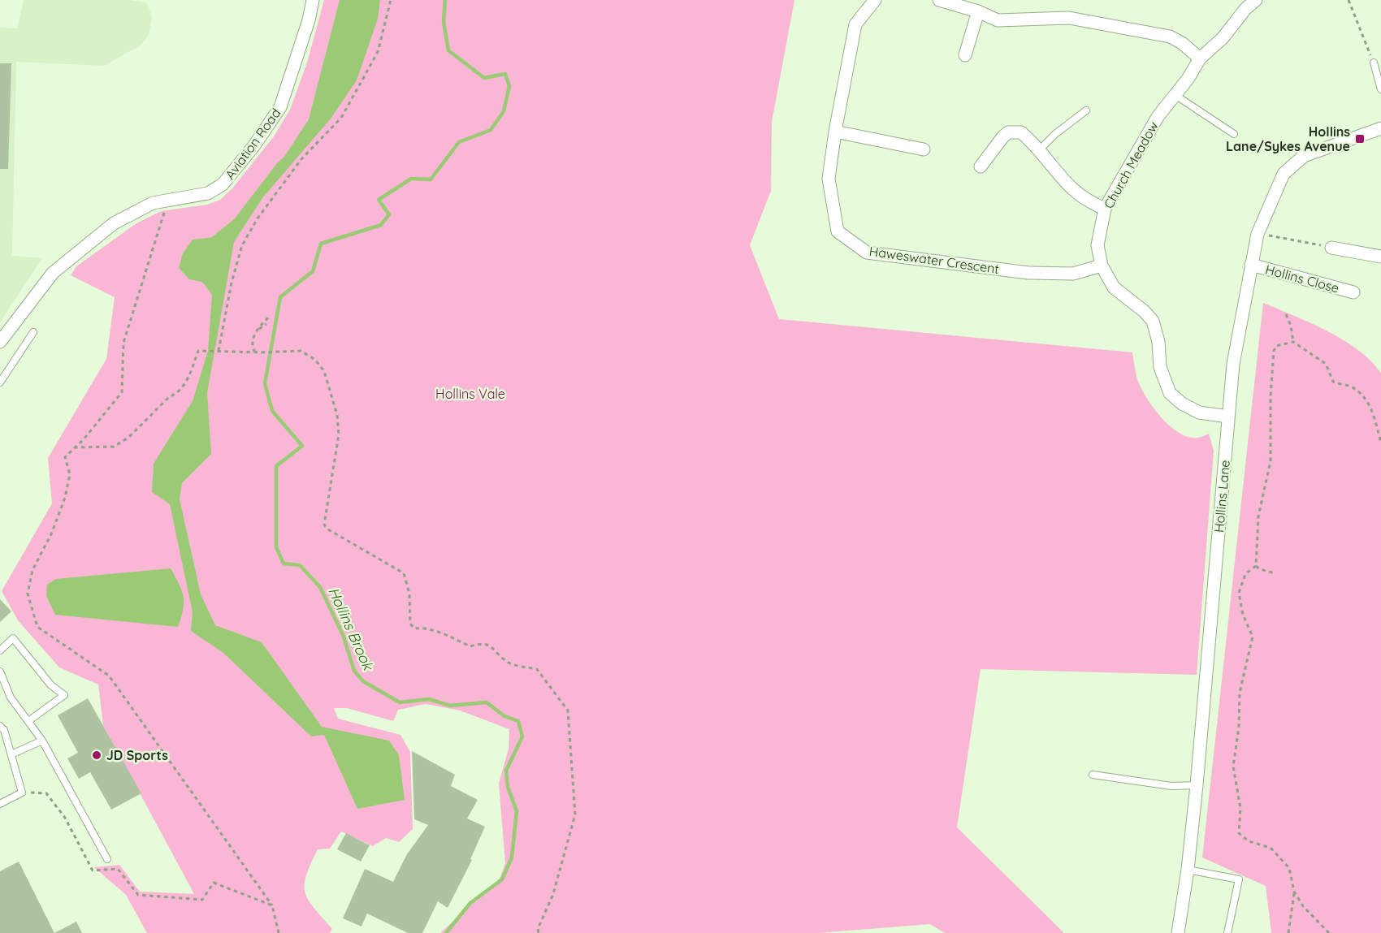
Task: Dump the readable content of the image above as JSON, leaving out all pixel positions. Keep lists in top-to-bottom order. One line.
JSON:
{"streets":{"street":["Aviation Road","Church Meadow","Haweswater Crescent","Hollins Close","Hollins Lane"]},"crossings":[["Church Meadow","Haweswater Crescent"],["Church Meadow","Hollins Lane"],["Hollins Close","Hollins Lane"]],"water":["Hollins Brook"],"parks":["Hollins Vale"],"places":{"transit":["Hollins Lane/Sykes Avenue"],"other":["JD Sports"]}}
